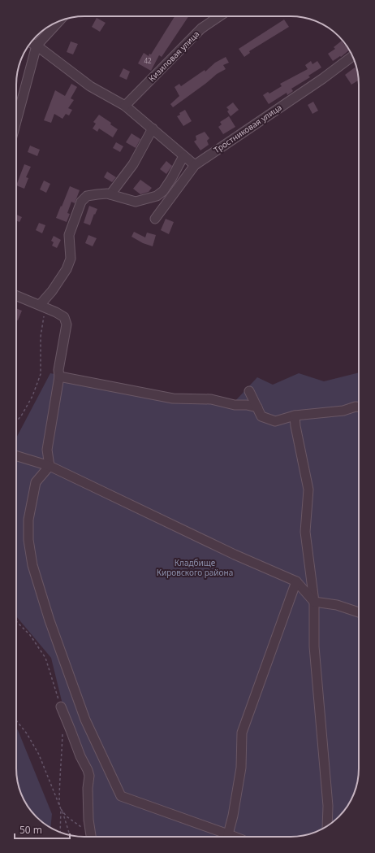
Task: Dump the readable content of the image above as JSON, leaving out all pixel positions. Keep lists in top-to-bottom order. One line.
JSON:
{"streets":{"street":["Кизиловая улица","Тростниковая улица"]},"parks":["Кладбище Кировского района"],"house_numbers":["42"],"scale_bar":"50 m"}
